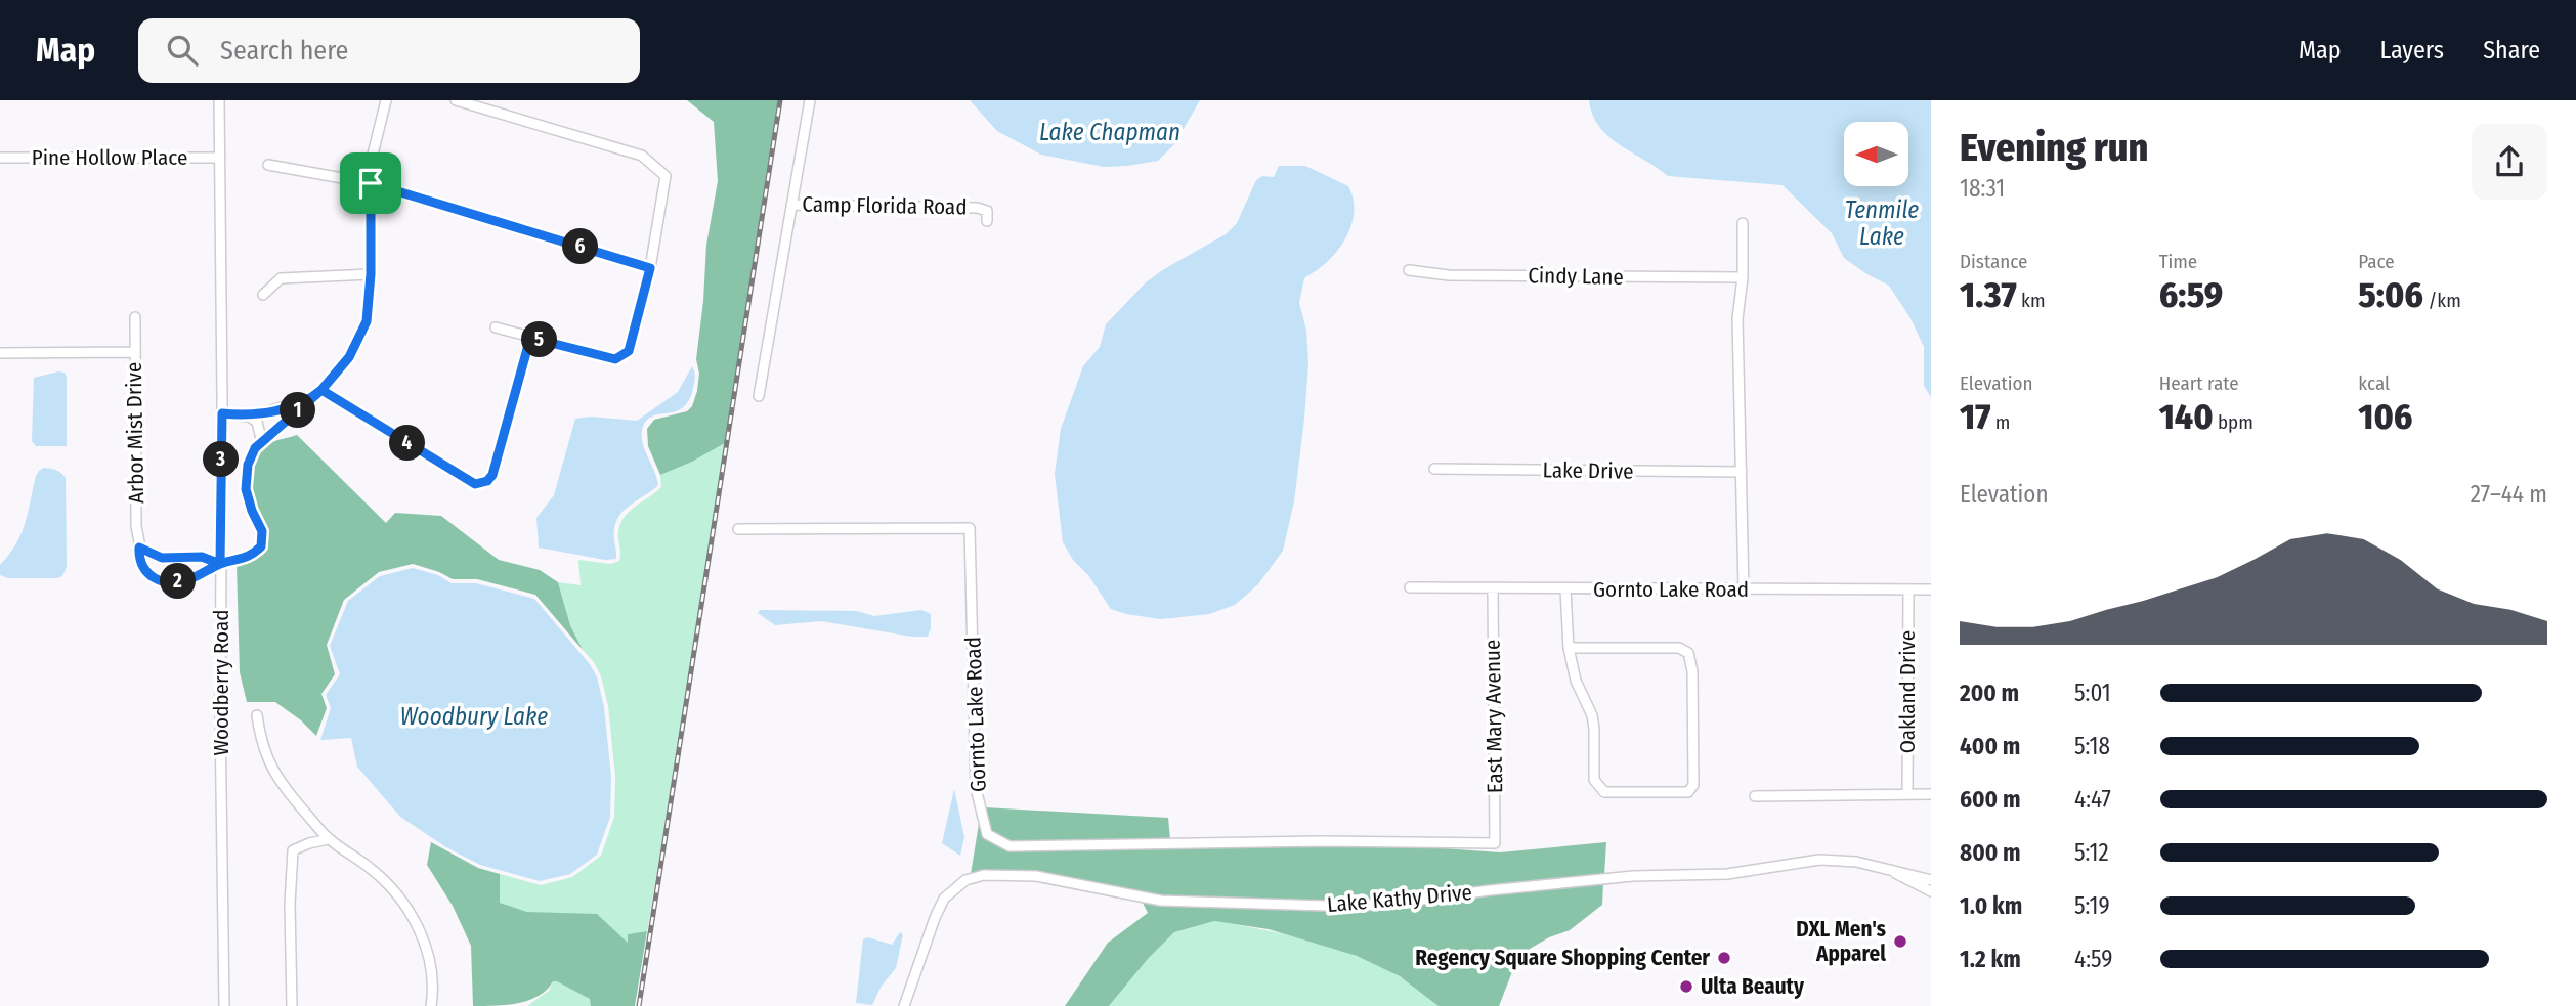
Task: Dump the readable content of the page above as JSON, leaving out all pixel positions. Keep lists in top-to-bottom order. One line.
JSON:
{"streets":{"street":["Pine Hollow Place","Camp Florida Road","Cindy Lane","Arbor Mist Drive","Lake Drive","Gornto Lake Road","Woodberry Road","Oakland Drive","East Mary Avenue","Lake Kathy Drive"]},"crossings":[["Pine Hollow Place","Woodberry Road"],["Gornto Lake Road","Oakland Drive"],["Gornto Lake Road","East Mary Avenue"]],"water":["Lake Chapman","Tenmile Lake","Woodbury Lake"],"places":["DXL Men's Apparel","Regency Square Shopping Center","Ulta Beauty"],"north":"left","page":{"header":"Map","search":"Search here","nav":["Map","Layers","Share"],"heading":["Evening run","18:31"],"stats":[["Distance","1.37 km"],["Time","6:59"],["Pace","5:06 /km"],["Elevation","17 m"],["Heart rate","140 bpm"],["kcal","106"]],"pins":["6","5","1","4","3","2"],"chart":["Elevation","27–44 m"],"list":[{"name":"200 m","note":"5:01"},{"name":"400 m","note":"5:18"},{"name":"600 m","note":"4:47"},{"name":"800 m","note":"5:12"},{"name":"1.0 km","note":"5:19"},{"name":"1.2 km","note":"4:59"}]}}
